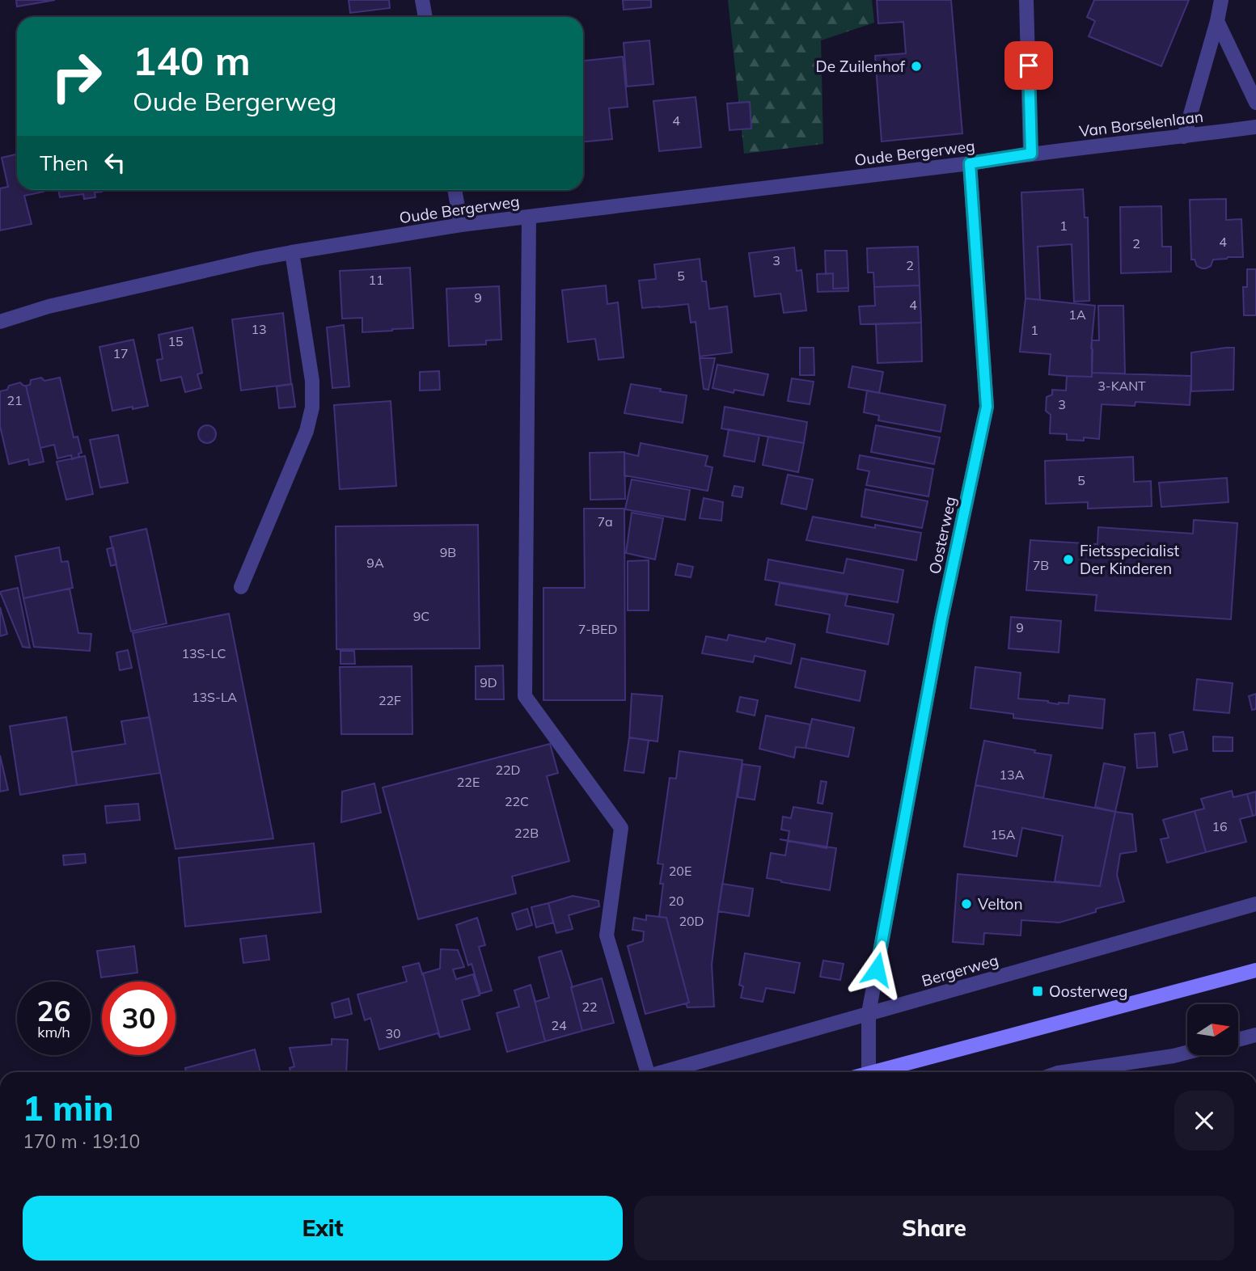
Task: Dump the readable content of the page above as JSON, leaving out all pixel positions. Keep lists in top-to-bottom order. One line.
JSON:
{"streets":{"street":["Van Borselenlaan","Oude Bergerweg","Oosterweg","Bergerweg"]},"crossings":[["Van Borselenlaan","Oude Bergerweg"],["Oude Bergerweg","Oosterweg"],["Oosterweg","Bergerweg"]],"places":{"other":["De Zuilenhof","Fietsspecialist Der Kinderen","Velton"],"transit":["Oosterweg"]},"house_numbers":["4","1","4","2","3","2","5","11","9","4","1A","13","1","15","17","3-KANT","21","3","5","7a","9B","9A","7B","9C","9","7-BED","13S-LC","9D","13S-LA","22F","22D","13A","22E","22C","16","22B","15A","20E","20","20D","22","24","30"],"north":"right","page":{"turn":["140 m","Oude Bergerweg"],"then":"Then","speed":"26 km/h","limit":"30","heading":["1 min","170 m · 19:10"],"buttons":["Exit","Share"]}}
